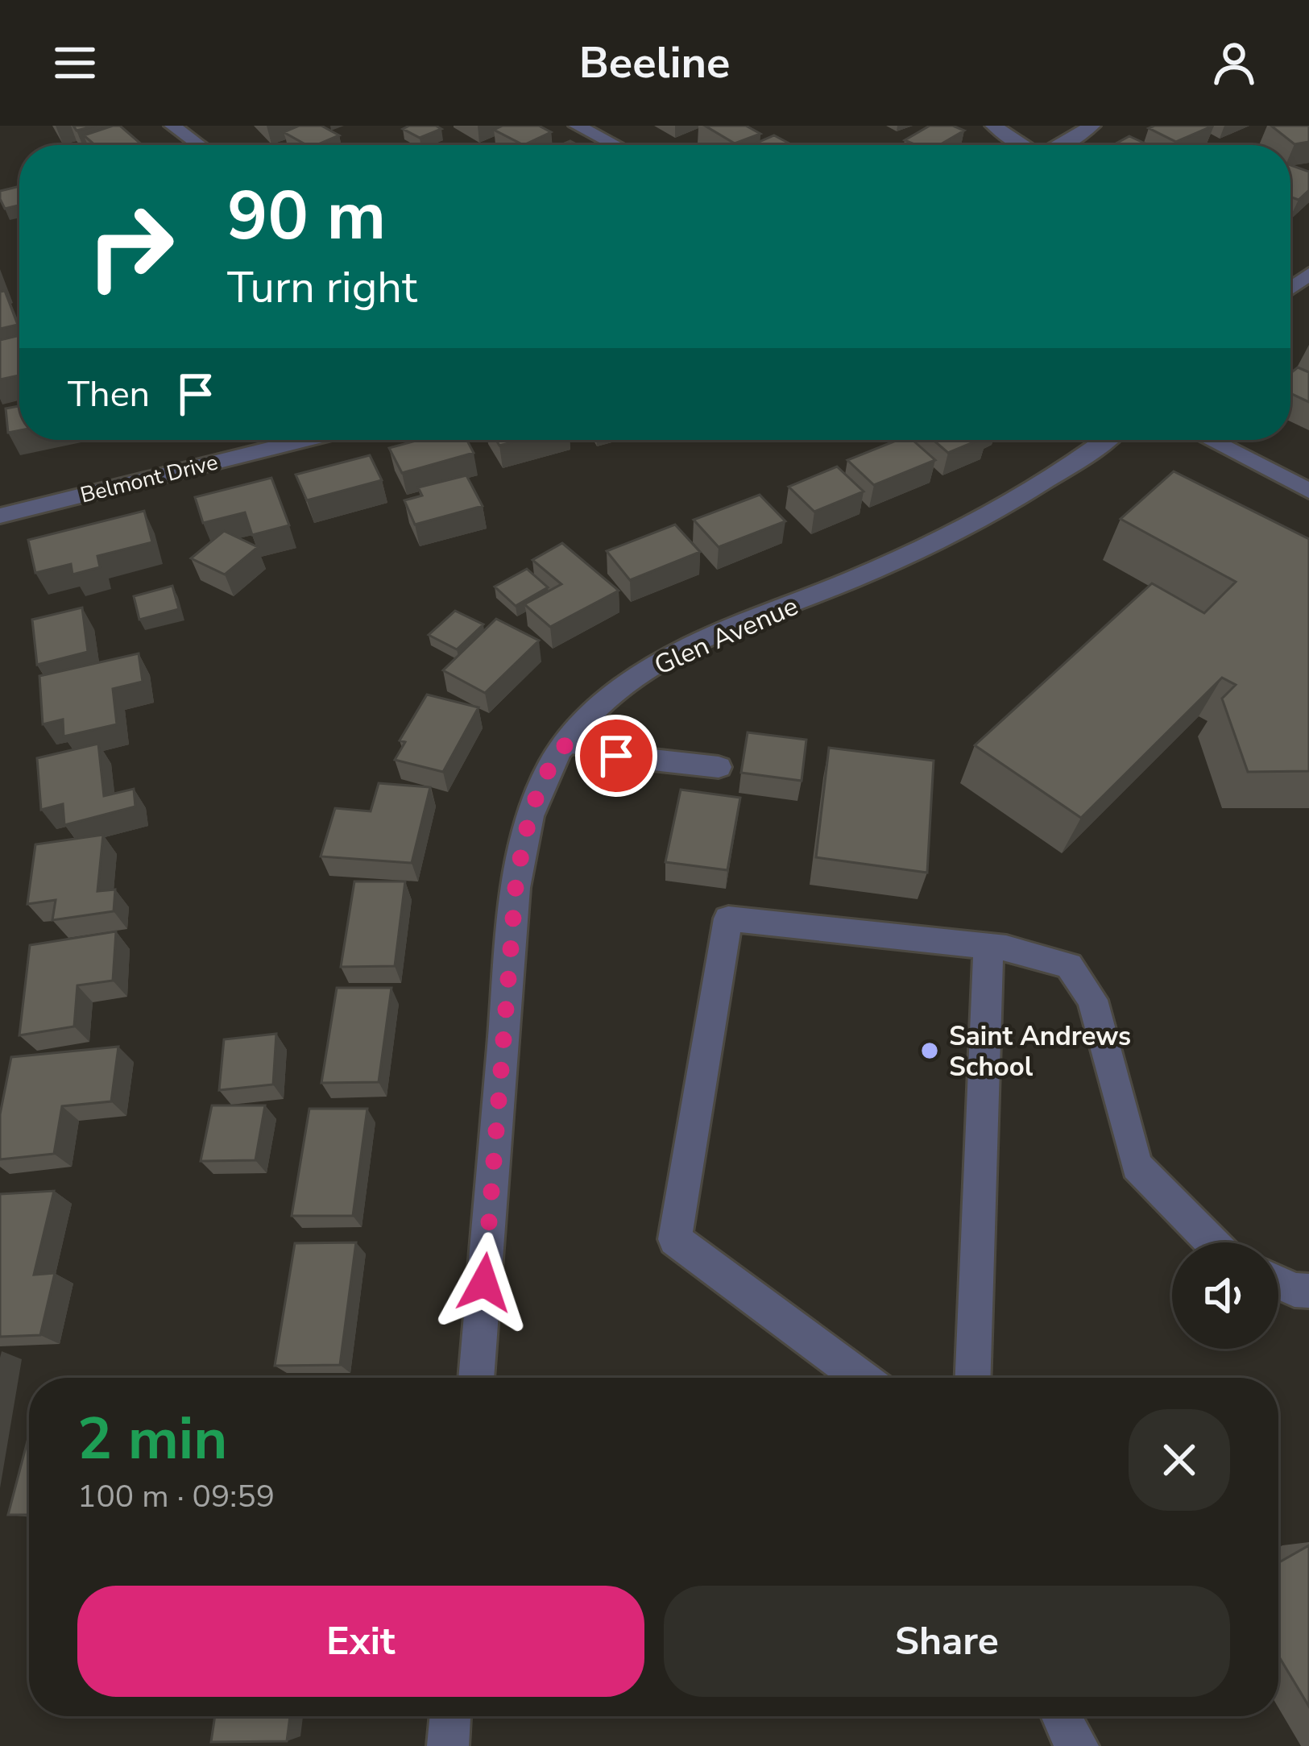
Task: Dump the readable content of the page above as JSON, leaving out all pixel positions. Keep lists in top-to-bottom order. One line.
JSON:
{"streets":{"street":["Belmont Drive","Glen Avenue"]},"places":["Saint Andrews School"],"page":{"header":"Beeline","turn":["90 m","Turn right"],"then":"Then","heading":["2 min","100 m · 09:59"],"buttons":["Exit","Share"]}}
